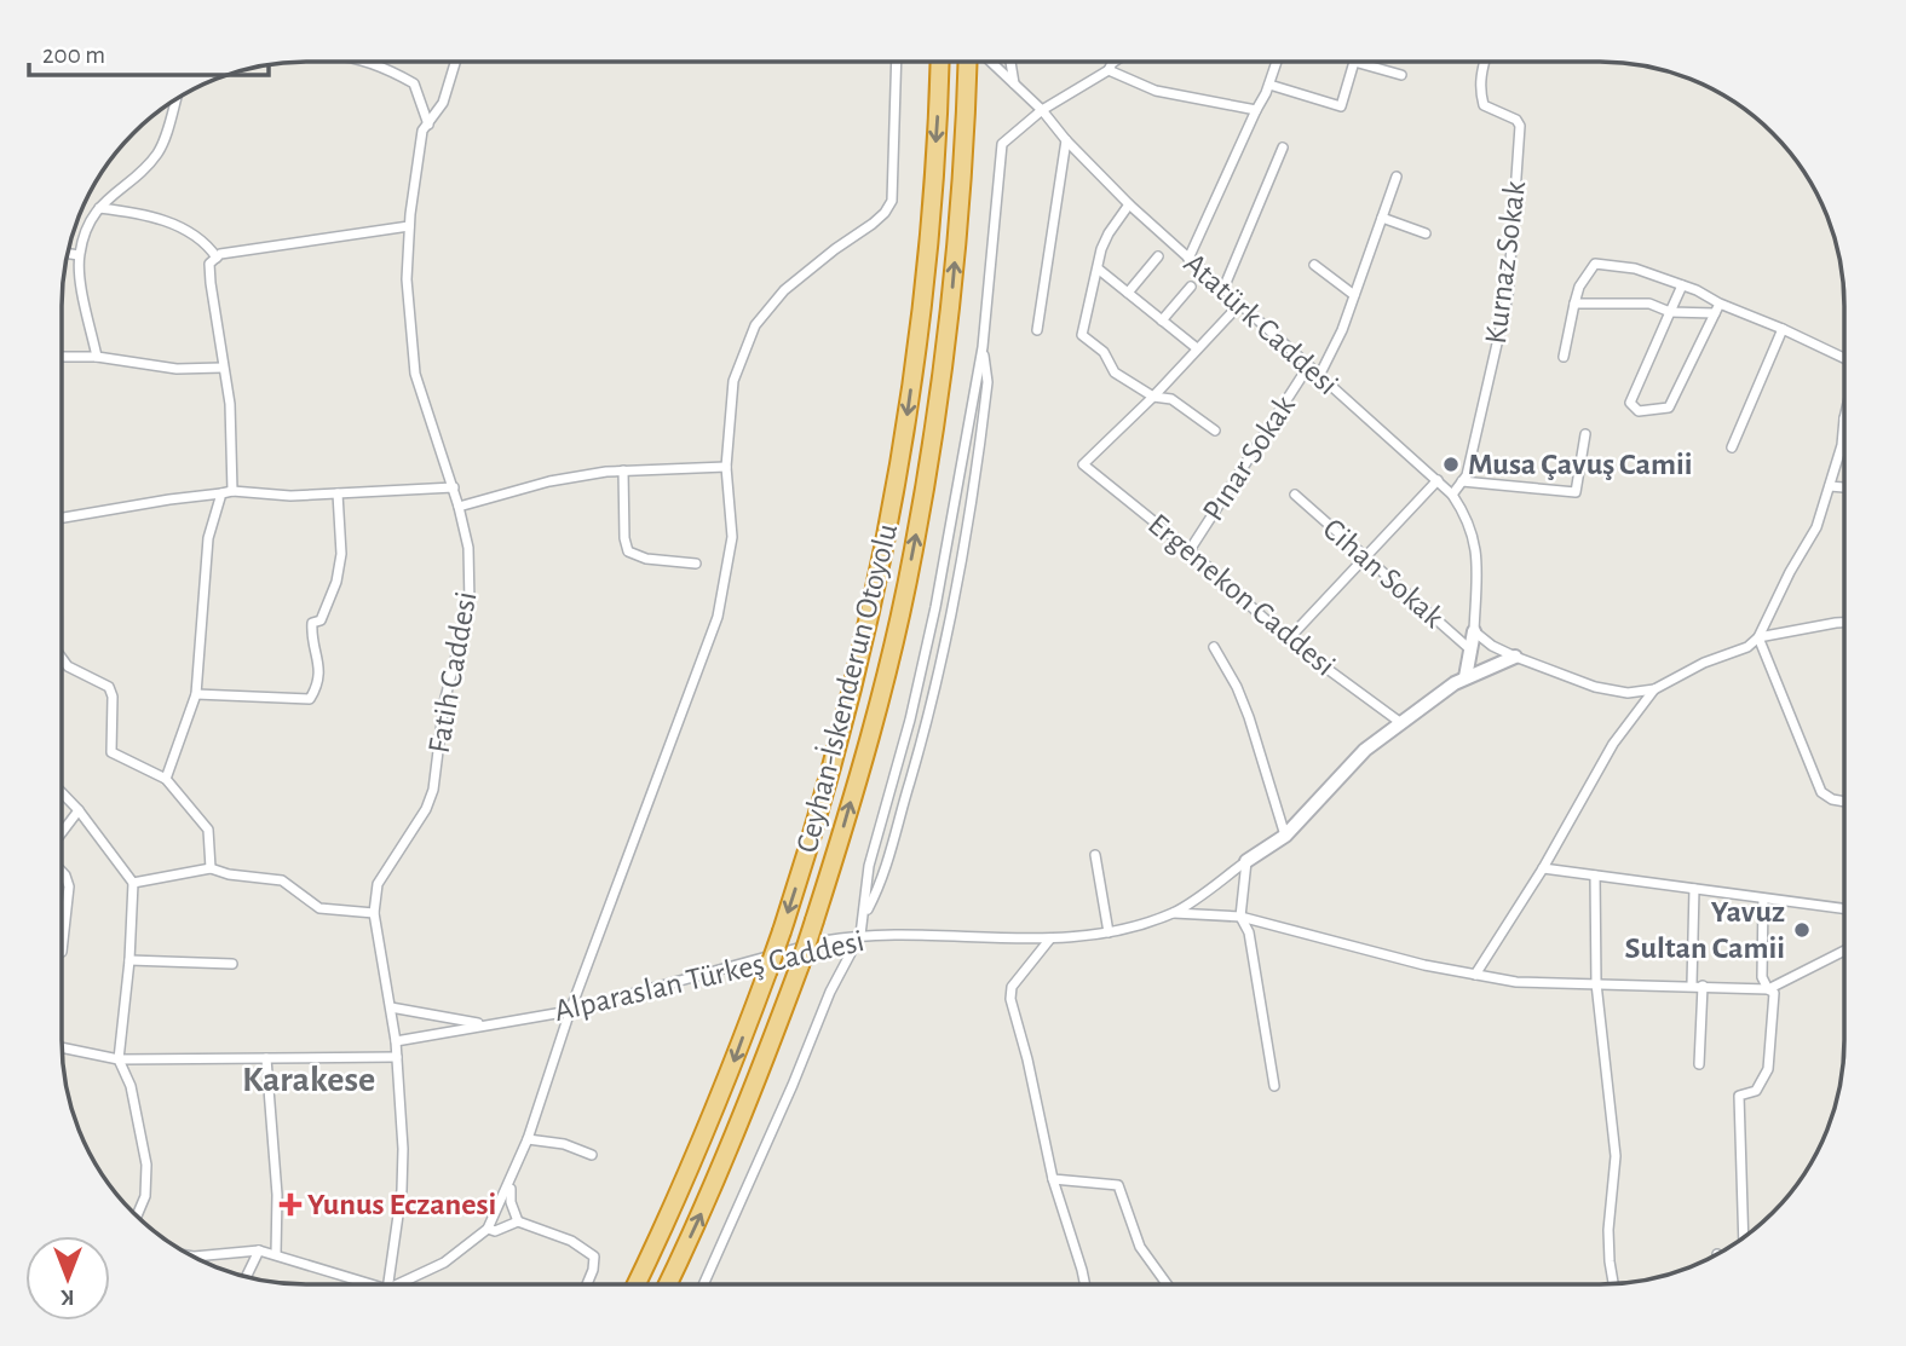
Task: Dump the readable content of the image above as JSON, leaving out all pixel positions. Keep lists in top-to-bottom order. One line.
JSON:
{"streets":{"highway":["Ceyhan-İskenderun Otoyolu"],"street":["Kurnaz Sokak","Atatürk Caddesi","Pınar Sokak","Cihan Sokak","Ergenekon Caddesi","Fatih Caddesi","Alparaslan Türkeş Caddesi"]},"crossings":[["Kurnaz Sokak","Atatürk Caddesi"],["Atatürk Caddesi","Pınar Sokak"],["Pınar Sokak","Ergenekon Caddesi"],["Fatih Caddesi","Alparaslan Türkeş Caddesi"]],"districts":["Karakese"],"places":{"other":["Musa Çavuş Camii","Yavuz Sultan Camii"],"health":["Yunus Eczanesi"]},"scale_bar":"200 m","north":"bottom"}
